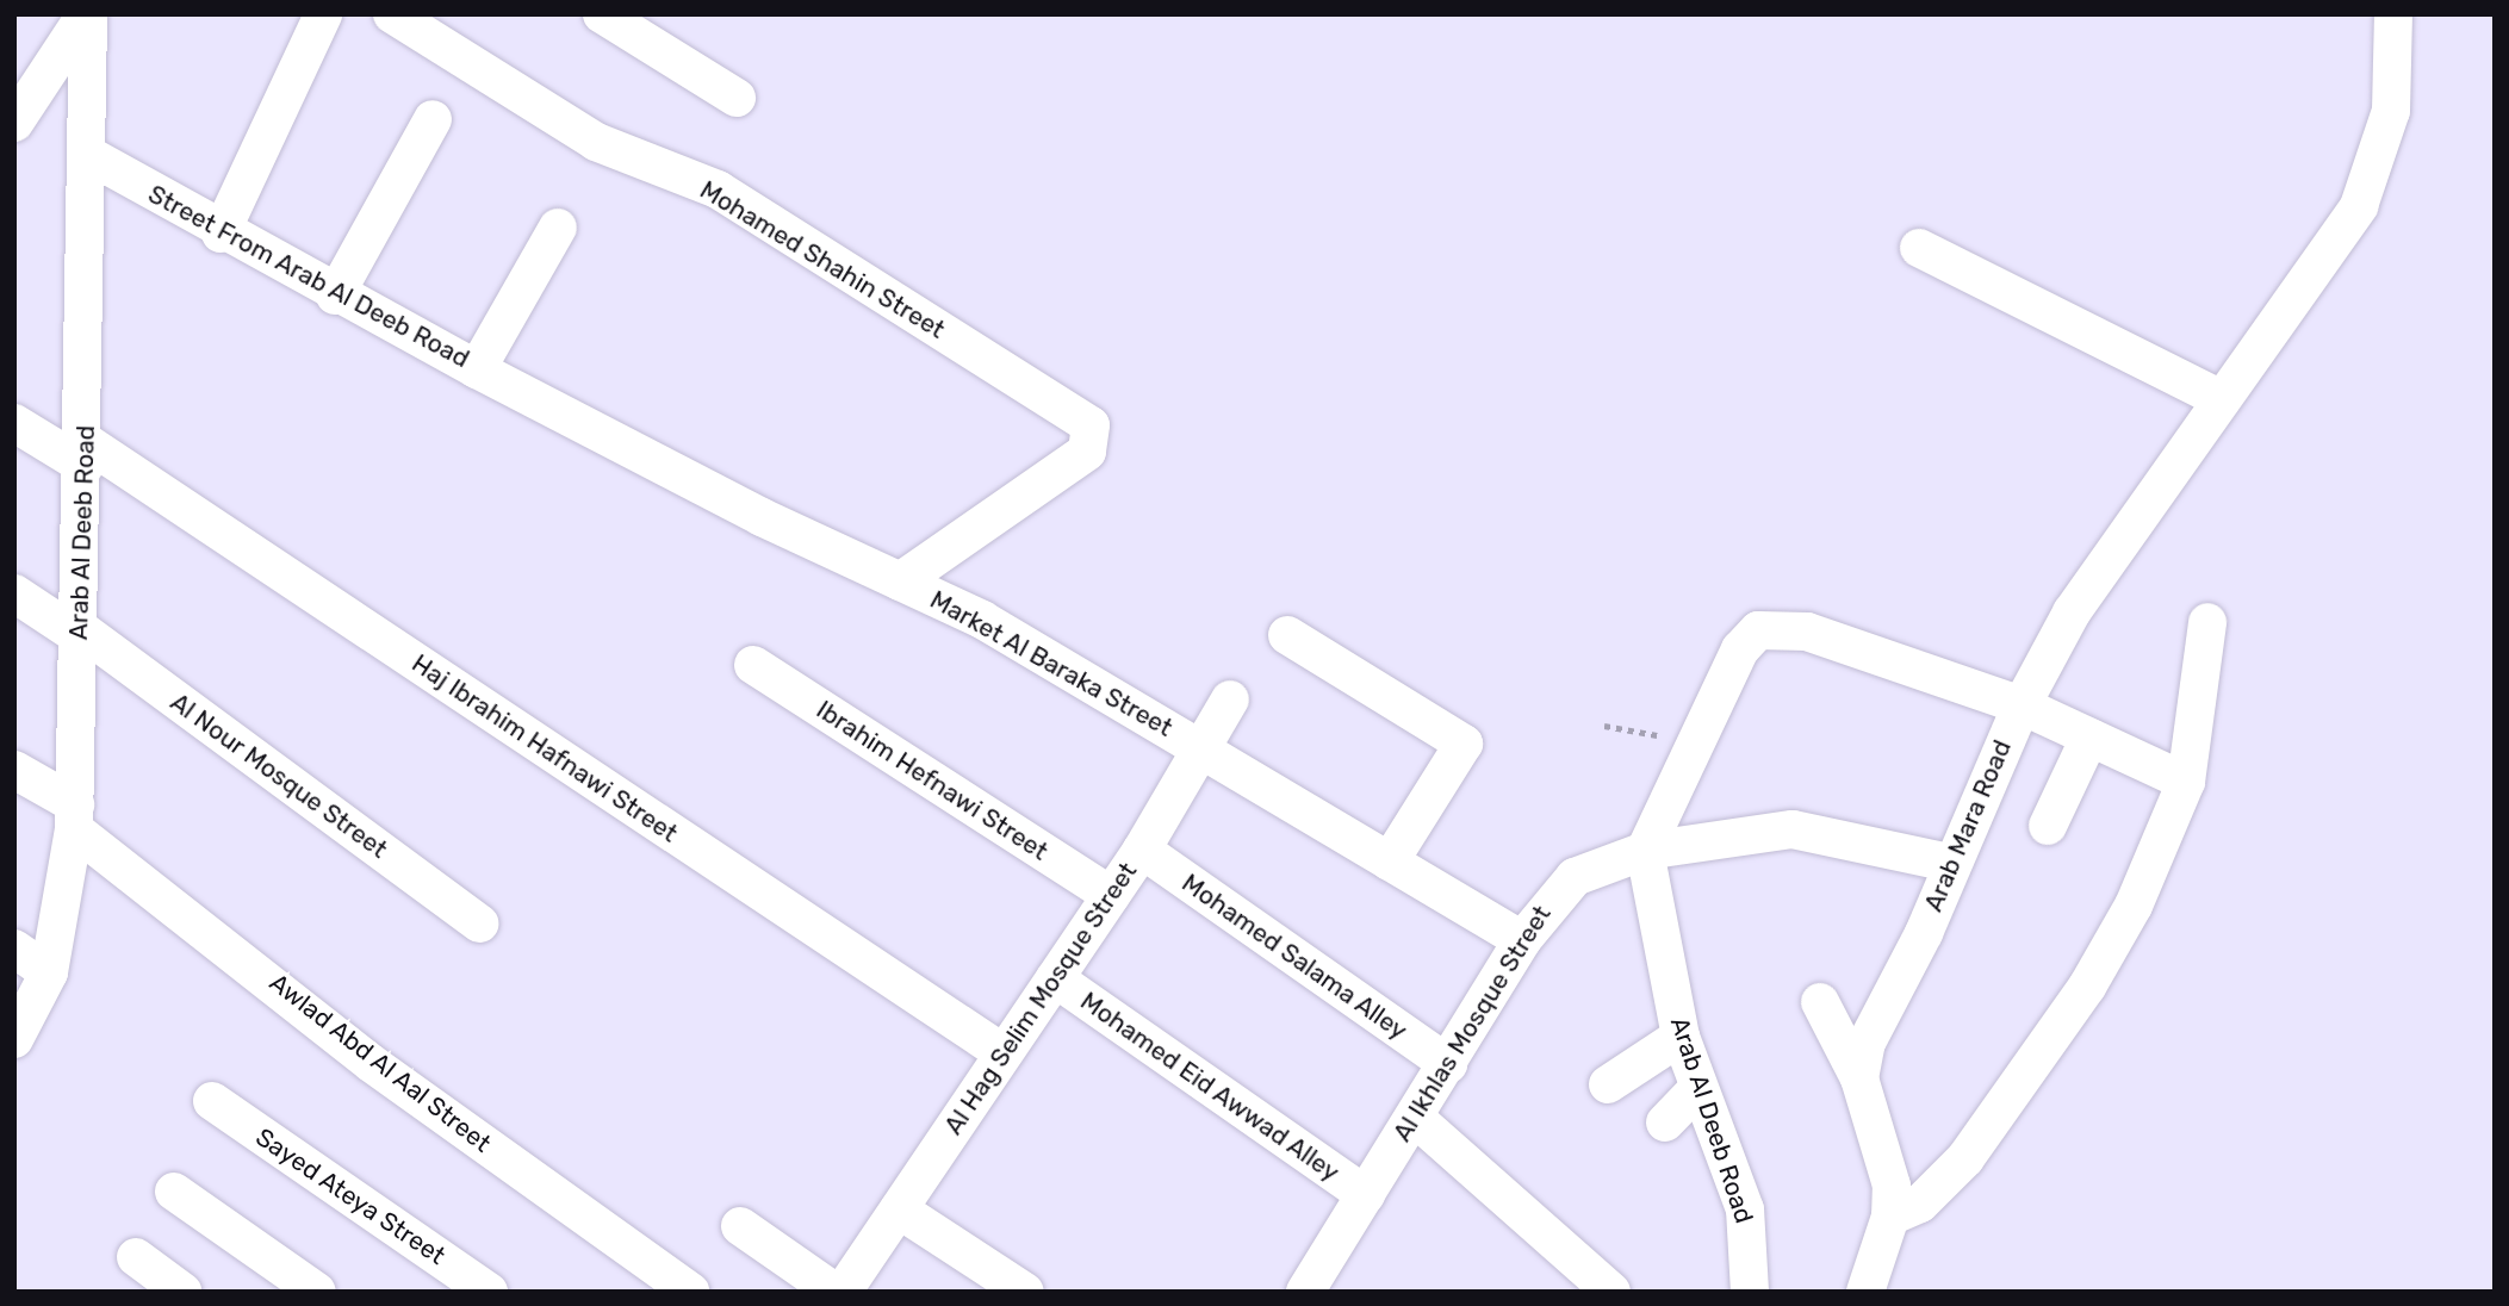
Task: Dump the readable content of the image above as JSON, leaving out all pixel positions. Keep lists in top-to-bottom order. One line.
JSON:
{"streets":{"street":["Mohamed Shahin Street","Street From Arab Al Deeb Road","Arab Al Deeb Road","Market Al Baraka Street","Haj Ibrahim Hafnawi Street","Al Nour Mosque Street","Ibrahim Hefnawi Street","Arab Mara Road","Mohamed Salama Alley","Al Hag Selim Mosque Street","Al Ikhlas Mosque Street","Awlad Abd Al Aal Street","Mohamed Eid Awwad Alley","Sayed Ateya Street"]},"crossings":[["Mohamed Shahin Street","Market Al Baraka Street"],["Street From Arab Al Deeb Road","Arab Al Deeb Road"],["Street From Arab Al Deeb Road","Market Al Baraka Street"],["Arab Al Deeb Road","Haj Ibrahim Hafnawi Street"],["Arab Al Deeb Road","Al Nour Mosque Street"],["Arab Al Deeb Road","Al Ikhlas Mosque Street"],["Arab Al Deeb Road","Awlad Abd Al Aal Street"],["Market Al Baraka Street","Al Hag Selim Mosque Street"],["Market Al Baraka Street","Al Ikhlas Mosque Street"],["Haj Ibrahim Hafnawi Street","Al Hag Selim Mosque Street"],["Ibrahim Hefnawi Street","Al Hag Selim Mosque Street"],["Arab Mara Road","Al Ikhlas Mosque Street"],["Mohamed Salama Alley","Al Hag Selim Mosque Street"],["Mohamed Salama Alley","Al Ikhlas Mosque Street"],["Al Hag Selim Mosque Street","Mohamed Eid Awwad Alley"],["Al Ikhlas Mosque Street","Mohamed Eid Awwad Alley"]]}
